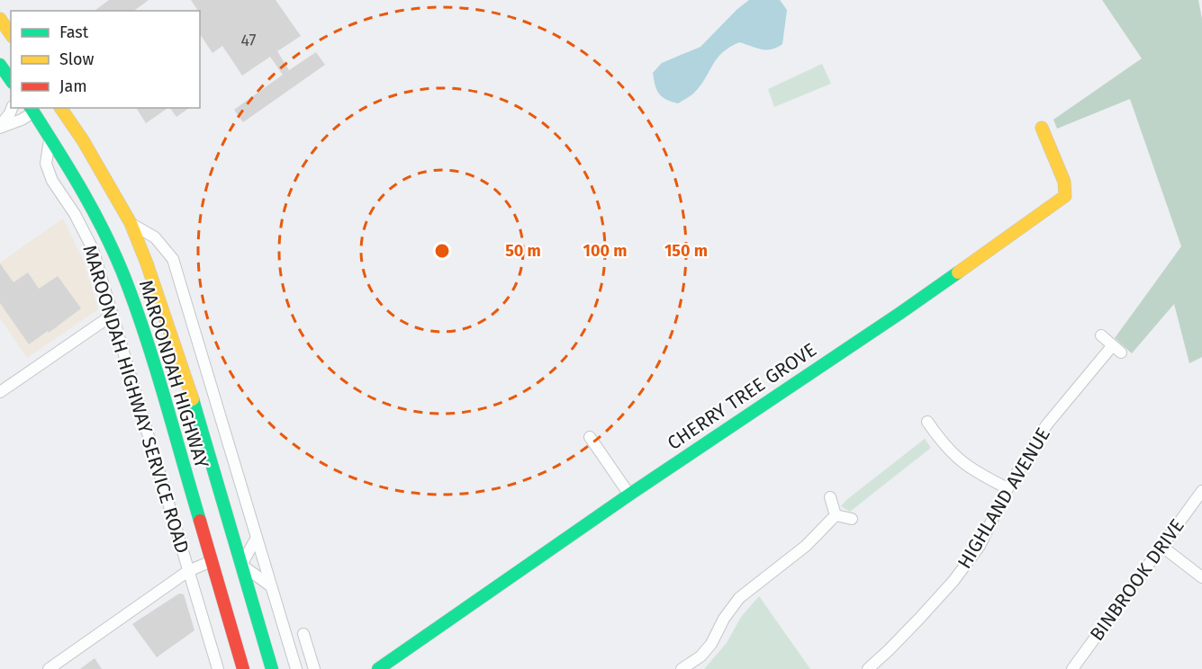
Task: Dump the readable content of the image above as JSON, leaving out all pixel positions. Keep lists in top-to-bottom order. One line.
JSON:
{"streets":{"main road":["MAROONDAH HIGHWAY","CHERRY TREE GROVE"],"street":["MAROONDAH HIGHWAY SERVICE ROAD","HIGHLAND AVENUE","BINBROOK DRIVE"]},"crossings":[["MAROONDAH HIGHWAY","MAROONDAH HIGHWAY SERVICE ROAD"]],"house_numbers":["47"],"legend":["Fast","Slow","Jam"],"rings":["50 m","100 m","150 m"]}
